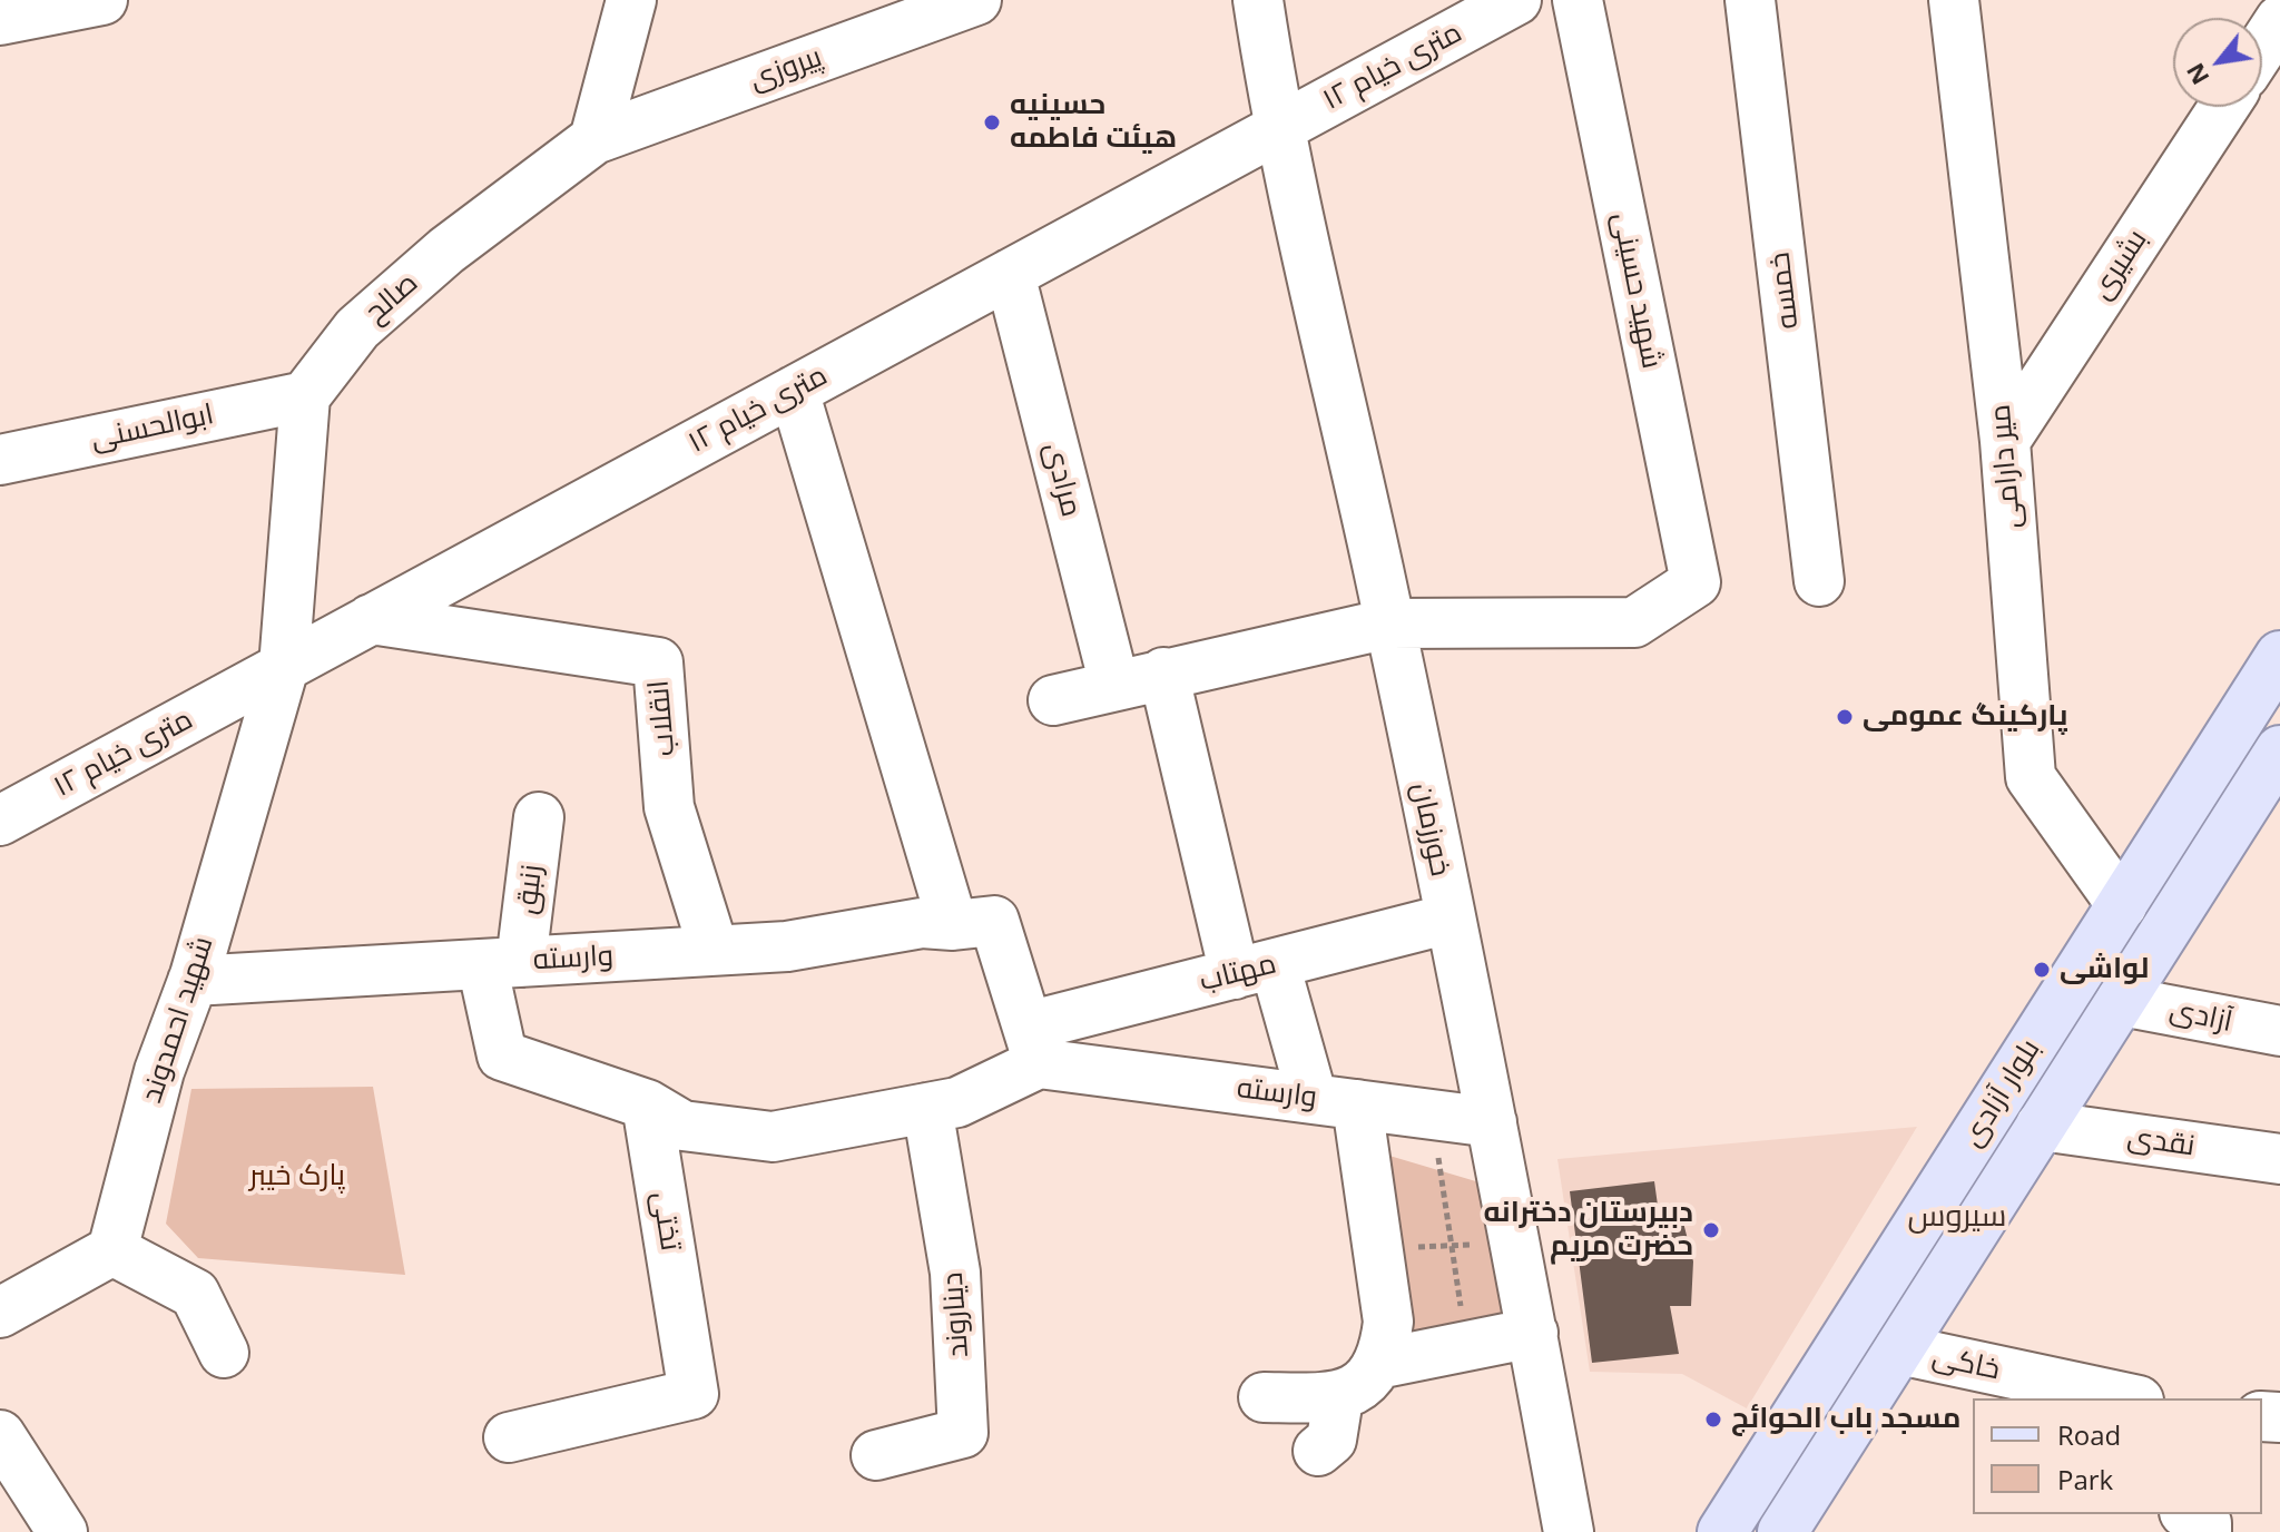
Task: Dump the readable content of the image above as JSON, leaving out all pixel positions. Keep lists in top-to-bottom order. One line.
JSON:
{"streets":{"main road":["بلوار آزادی"],"street":["۱۲ متری خیام","پیروزی","بشیری","شهید حسینی","خمسه","صالح","ابوالحسنی","میر دارامی","مرادی","انقلاب","خورزمان","زنبق","وارسته","مهتاب","آزادی","شهید احمدوند","نقدی","تختی","دیناروند","خاکی"]},"crossings":[["۱۲ متری خیام","مرادی"],["۱۲ متری خیام","انقلاب"],["۱۲ متری خیام","خورزمان"],["۱۲ متری خیام","شهید احمدوند"],["پیروزی","صالح"],["بشیری","میر دارامی"],["شهید حسینی","خورزمان"],["صالح","ابوالحسنی"],["میر دارامی","بلوار آزادی"],["انقلاب","وارسته"],["خورزمان","وارسته"],["خورزمان","مهتاب"],["زنبق","وارسته"],["وارسته","مهتاب"],["وارسته","شهید احمدوند"],["آزادی","بلوار آزادی"],["بلوار آزادی","نقدی"],["بلوار آزادی","خاکی"]],"districts":["سیروس"],"parks":["پارک خیبر"],"places":["حسینیه هیئت فاطمه","پارکینگ عمومی","لواشی","دبیرستان دخترانه حضرت مریم","مسجد باب الحوائج"],"legend":["Road","Park"],"north":"bottom left"}
